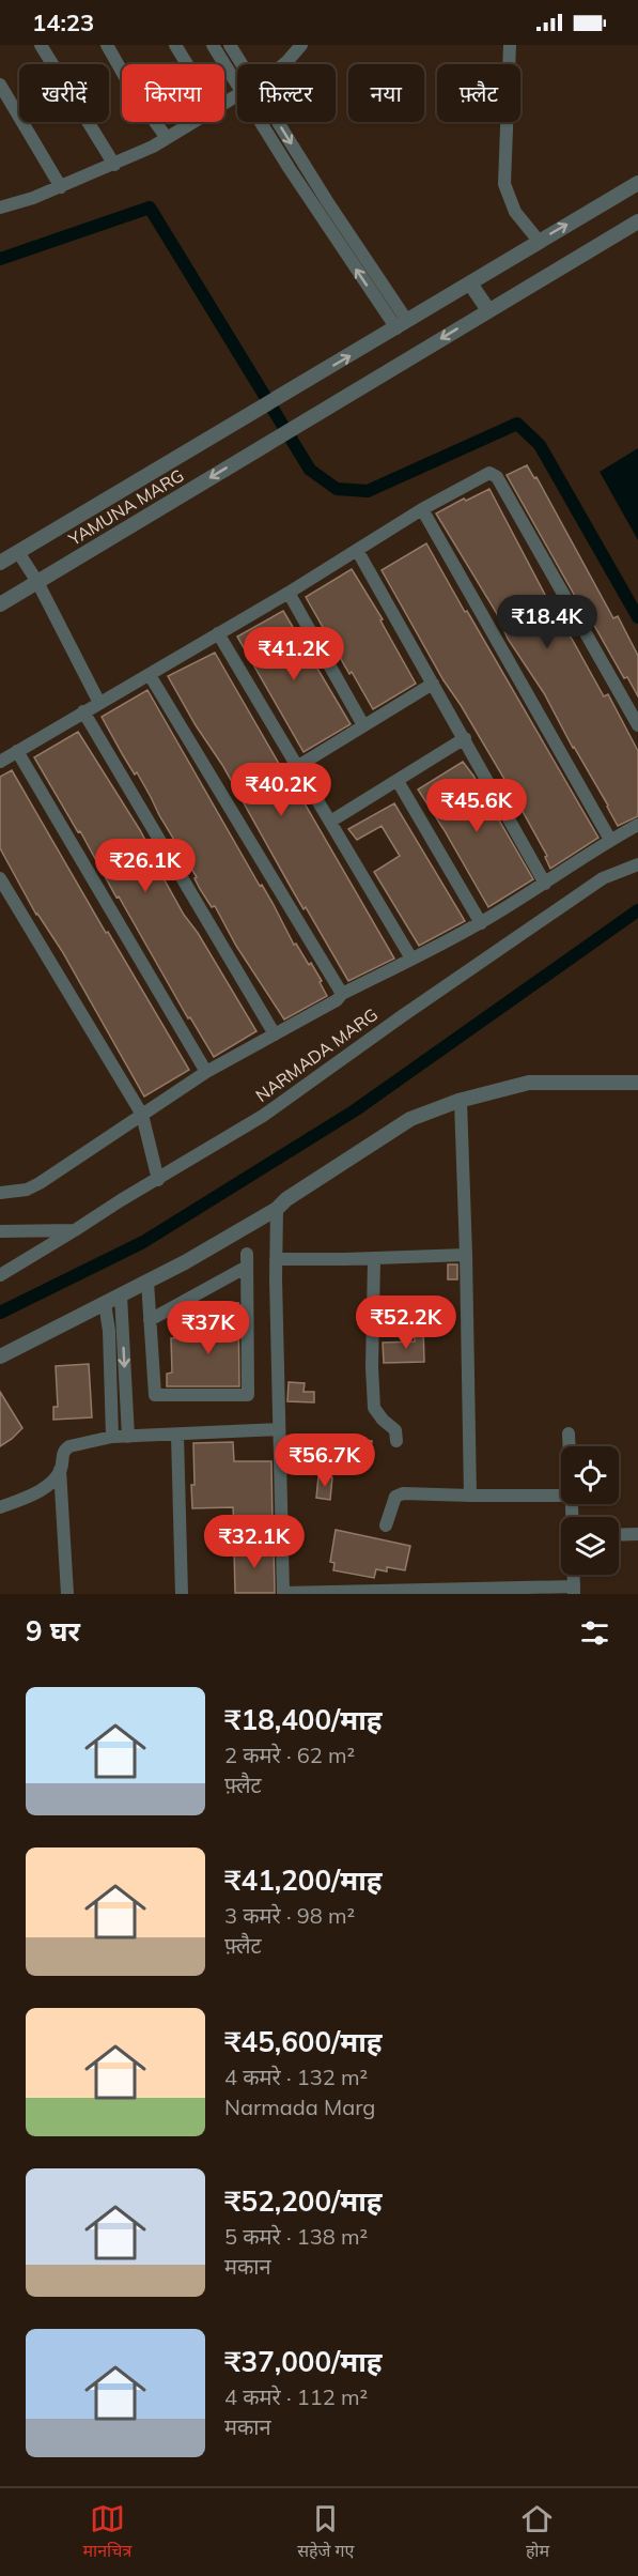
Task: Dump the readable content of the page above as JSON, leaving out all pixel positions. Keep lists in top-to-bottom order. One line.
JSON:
{"streets":{"street":["YAMUNA MARG","NARMADA MARG"]},"page":{"status":"14:23","chip":["खरीदें","किराया","फ़िल्टर","नया","फ़्लैट"],"price":["₹18.4K","₹41.2K","₹40.2K","₹45.6K","₹26.1K","₹52.2K","₹37K","₹56.7K","₹32.1K"],"heading":"9 घर","list":[{"name":"₹18,400/माह","note":"2 कमरे · 62 m² · फ़्लैट"},{"name":"₹41,200/माह","note":"3 कमरे · 98 m² · फ़्लैट"},{"name":"₹45,600/माह","note":"4 कमरे · 132 m² · Narmada Marg"},{"name":"₹52,200/माह","note":"5 कमरे · 138 m² · मकान"},{"name":"₹37,000/माह","note":"4 कमरे · 112 m² · मकान"}],"tabs":["मानचित्र","सहेजे गए","होम"]}}
